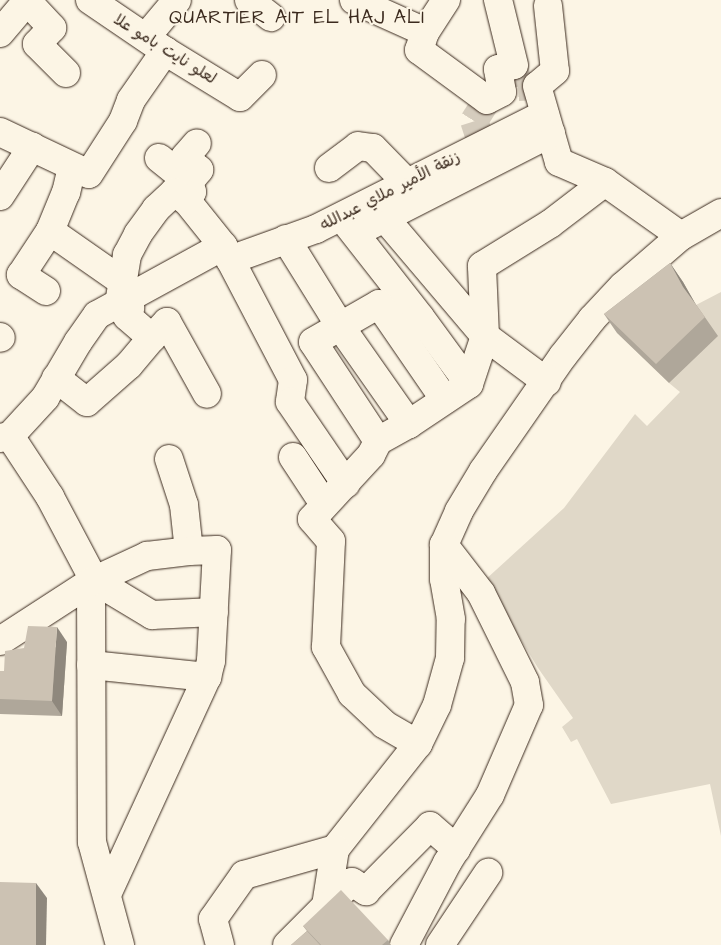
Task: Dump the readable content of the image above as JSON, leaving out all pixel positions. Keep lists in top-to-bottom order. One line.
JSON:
{"streets":{"street":["لعلو نايت بامو علا","زنقة الأمير ملاي عبدالله"]},"districts":["QUARTIER AIT EL HAJ ALI"]}
